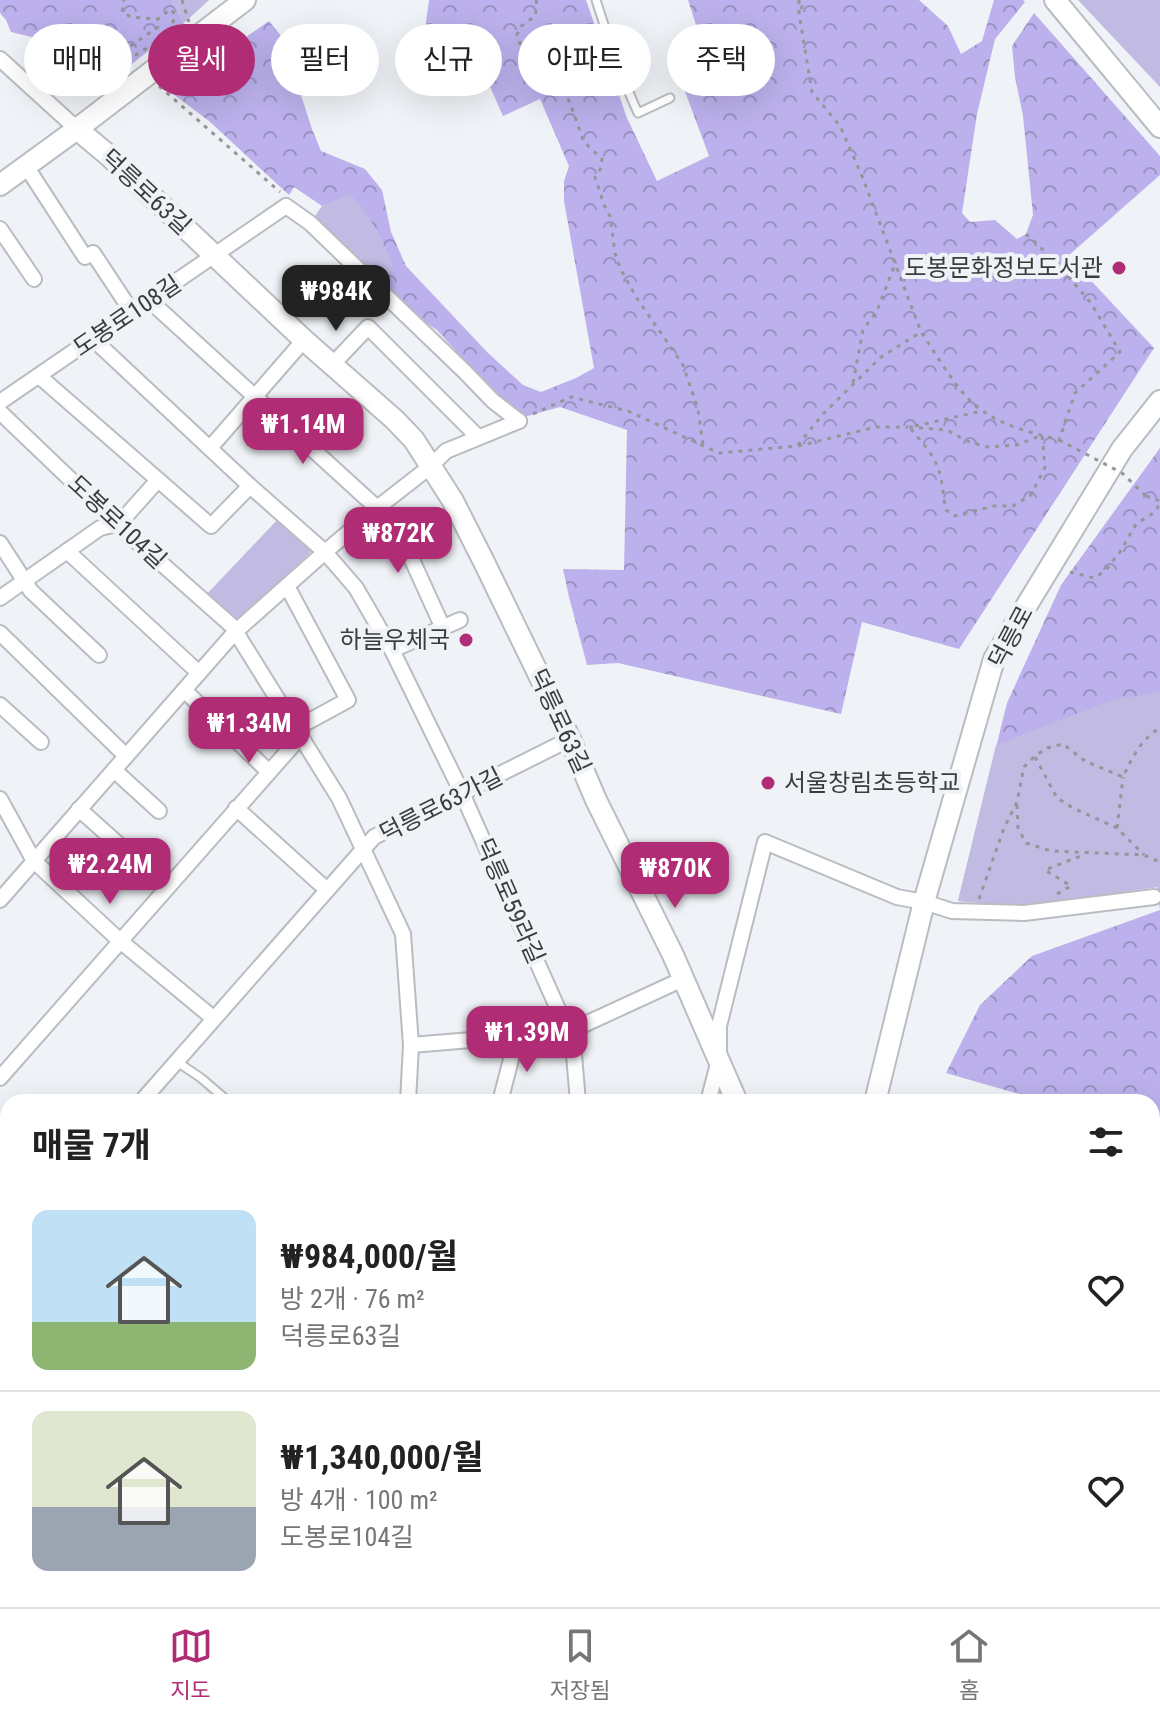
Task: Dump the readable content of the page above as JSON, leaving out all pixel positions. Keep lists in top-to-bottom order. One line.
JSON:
{"streets":{"street":["덕릉로63길","도봉로108길","도봉로104길","덕릉로","덕릉로63가길","덕릉로59라길"]},"crossings":[["덕릉로63길","도봉로108길"],["덕릉로63길","덕릉로"],["덕릉로63길","덕릉로63가길"],["도봉로104길","덕릉로63가길"],["덕릉로63가길","덕릉로59라길"]],"places":["도봉문화정보도서관","하늘우체국","서울창림초등학교"],"page":{"chip":["매매","월세","필터","신규","아파트","주택"],"price":["₩984K","₩1.14M","₩872K","₩1.34M","₩2.24M","₩870K","₩1.39M"],"heading":"매물 7개","list":[{"name":"₩984,000/월","note":"방 2개 · 76 m² · 덕릉로63길"},{"name":"₩1,340,000/월","note":"방 4개 · 100 m² · 도봉로104길"}],"tabs":["지도","저장됨","홈"]}}
